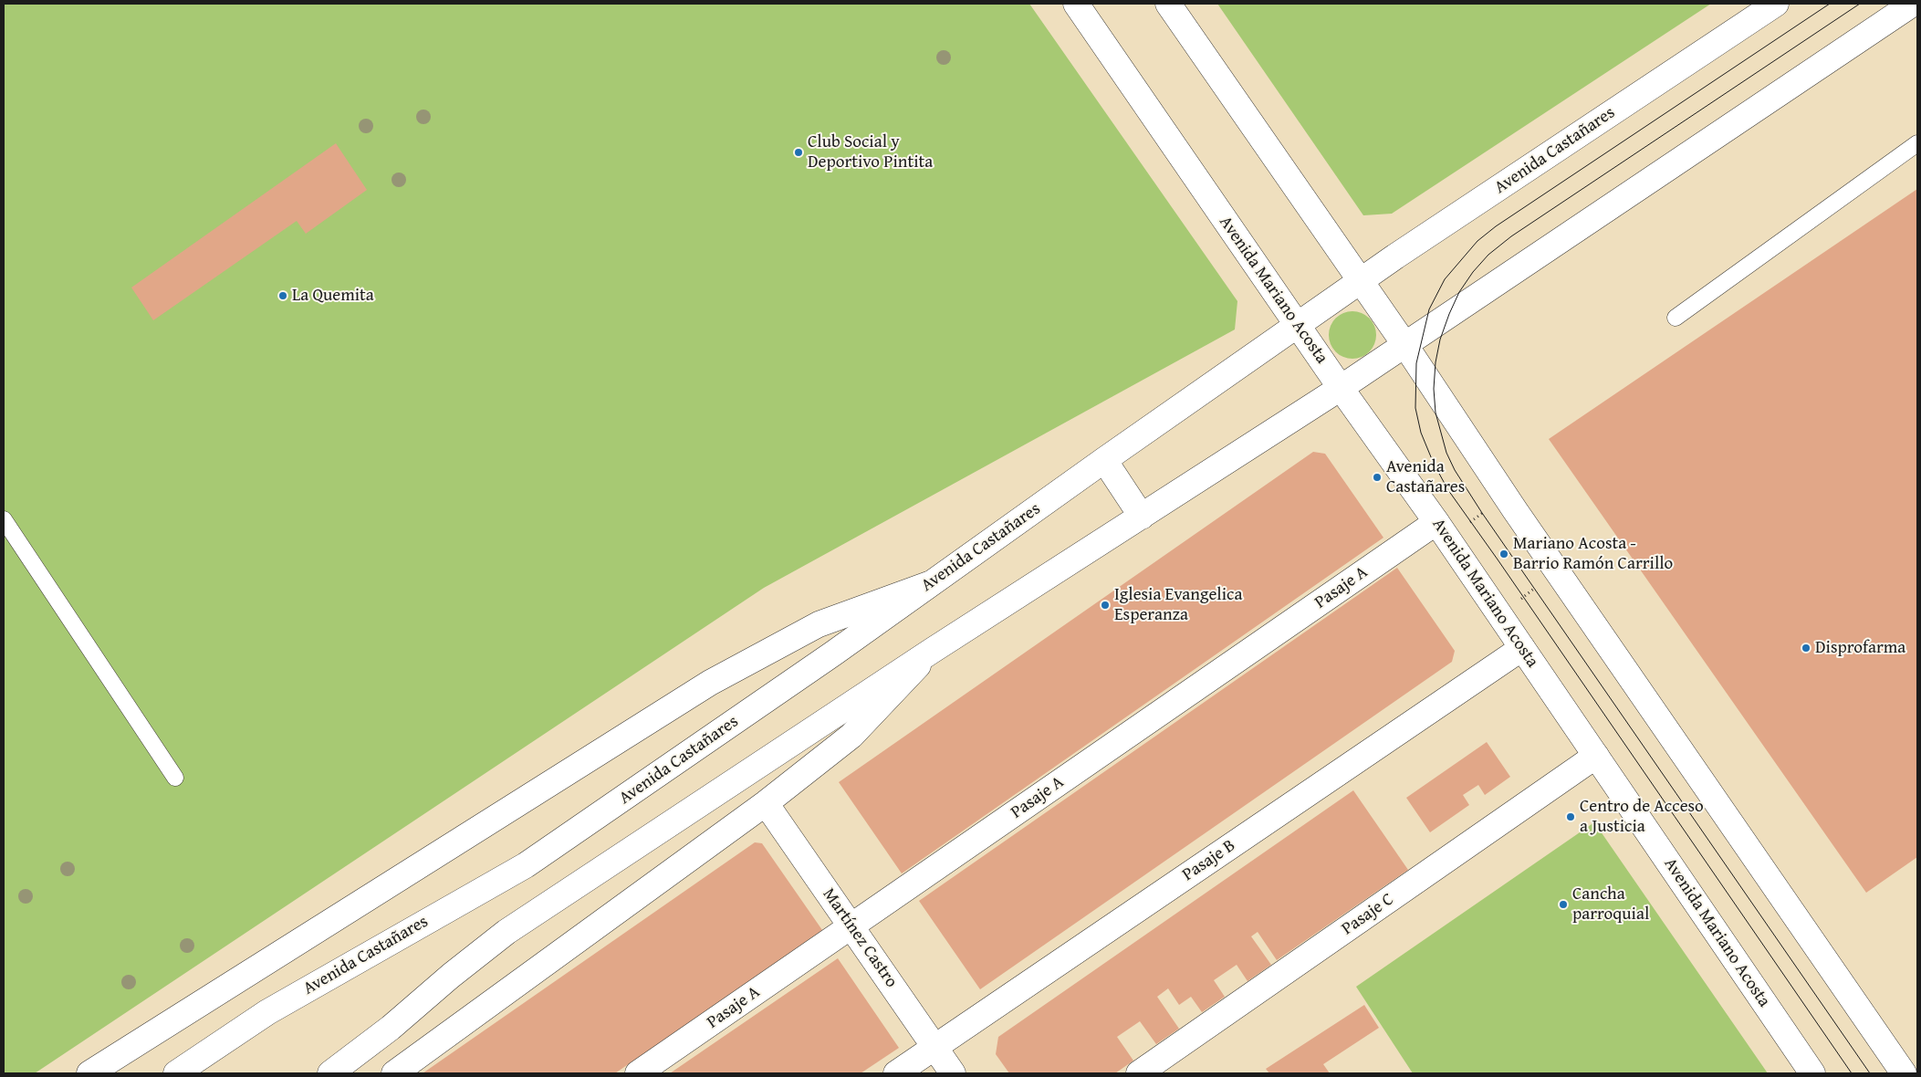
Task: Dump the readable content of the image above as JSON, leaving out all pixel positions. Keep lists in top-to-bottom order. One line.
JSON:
{"streets":{"main road":["Avenida Castañares","Avenida Mariano Acosta","Pasaje A","Pasaje B","Pasaje C","Martínez Castro"]},"crossings":[["Avenida Castañares","Avenida Mariano Acosta"],["Avenida Mariano Acosta","Pasaje A"],["Avenida Mariano Acosta","Pasaje B"],["Avenida Mariano Acosta","Pasaje C"],["Pasaje A","Martínez Castro"],["Pasaje B","Martínez Castro"]],"places":["Club Social y Deportivo Pintita","La Quemita","Avenida Castañares","Mariano Acosta - Barrio Ramón Carrillo","Iglesia Evangelica Esperanza","Disprofarma","Centro de Acceso a Justicia","Cancha parroquial"]}
